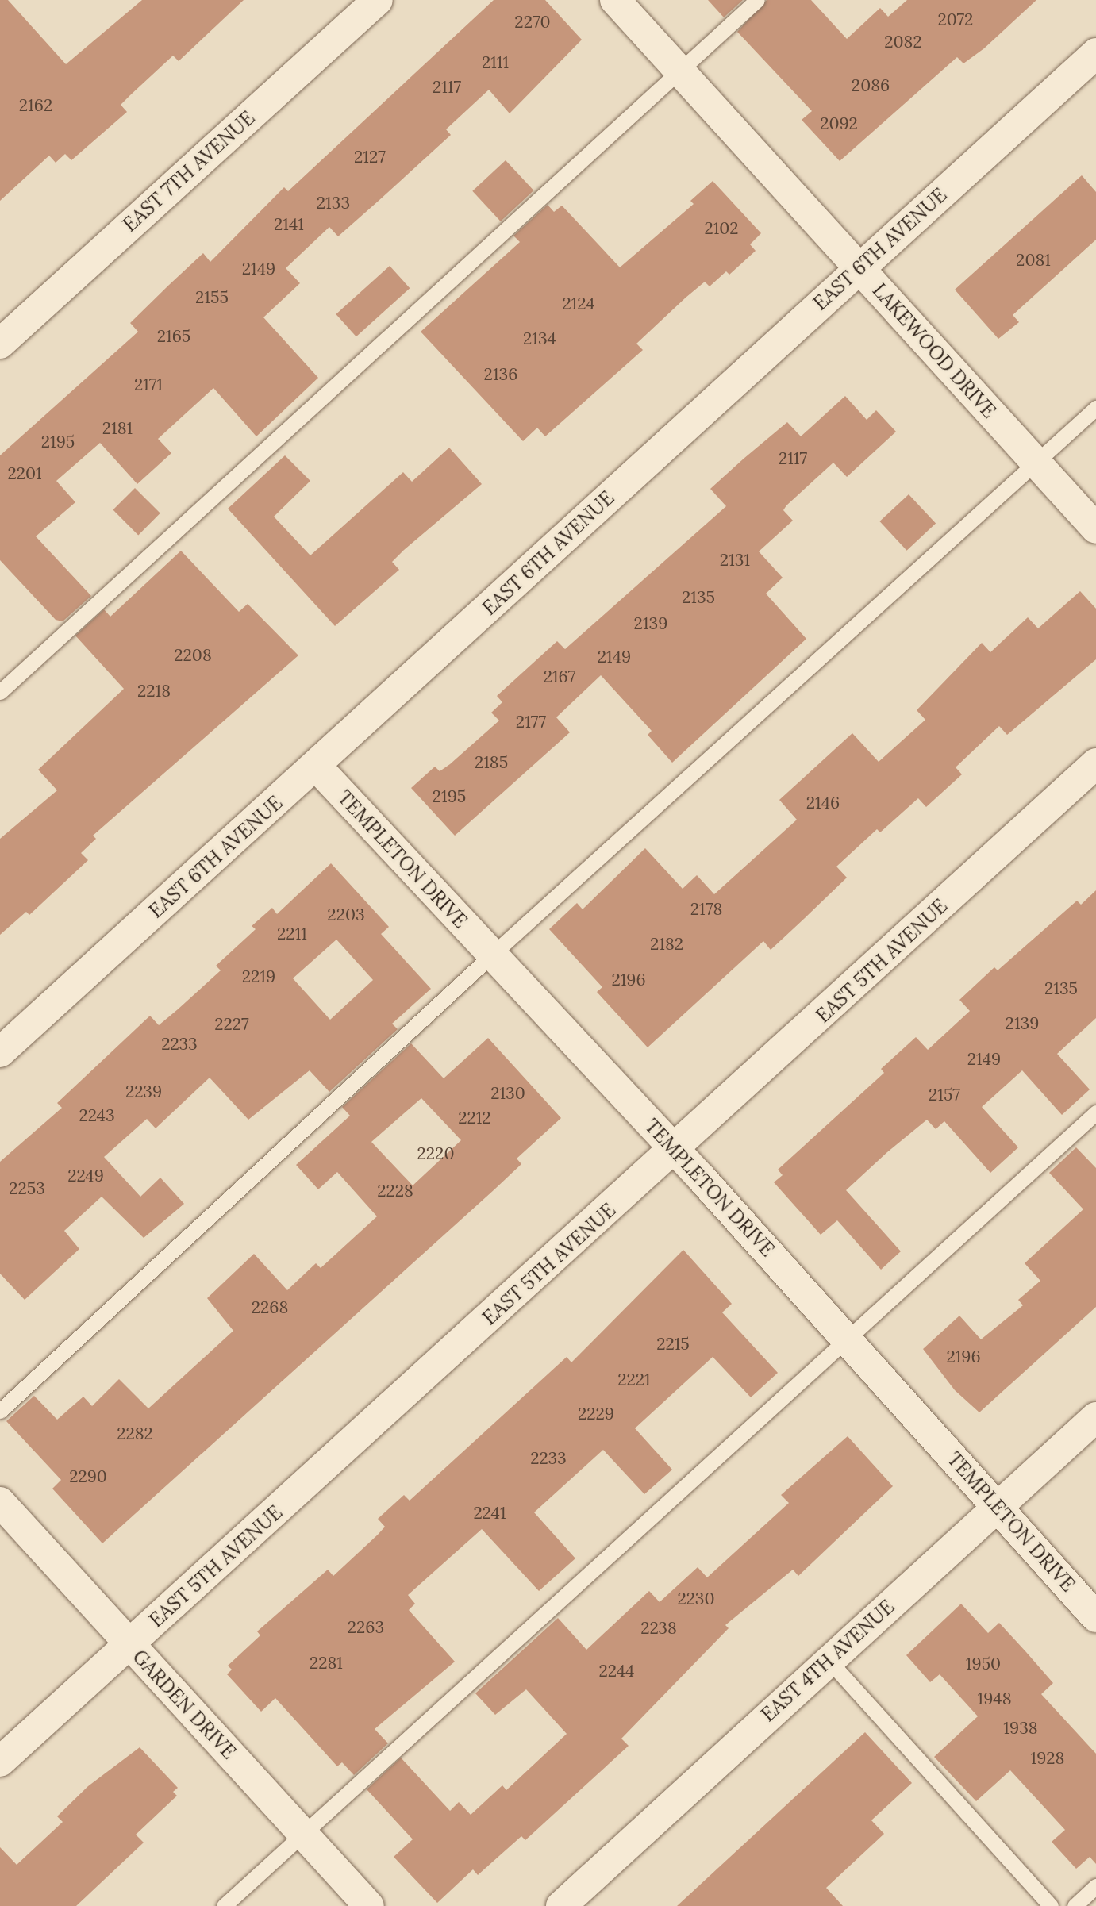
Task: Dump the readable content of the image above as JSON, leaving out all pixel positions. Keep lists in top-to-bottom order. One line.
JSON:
{"streets":{"street":["EAST 7TH AVENUE","EAST 6TH AVENUE","LAKEWOOD DRIVE","TEMPLETON DRIVE","EAST 5TH AVENUE","EAST 4TH AVENUE","GARDEN DRIVE"]},"crossings":[["EAST 6TH AVENUE","LAKEWOOD DRIVE"],["EAST 6TH AVENUE","TEMPLETON DRIVE"],["TEMPLETON DRIVE","EAST 5TH AVENUE"],["TEMPLETON DRIVE","EAST 4TH AVENUE"],["EAST 5TH AVENUE","GARDEN DRIVE"]],"house_numbers":["2072","2270","2082","2111","2086","2117","2162","2092","2127","2133","2141","2102","2081","2149","2155","2124","2165","2134","2136","2171","2181","2195","2117","2201","2131","2135","2139","2208","2149","2167","2218","2177","2185","2195","2146","2178","2203","2211","2182","2219","2196","2135","2139","2227","2233","2149","2239","2130","2157","2243","2212","2220","2249","2253","2228","2268","2215","2196","2221","2229","2282","2233","2290","2241","2230","2263","2238","2281","1950","2244","1948","1938","1928"]}
